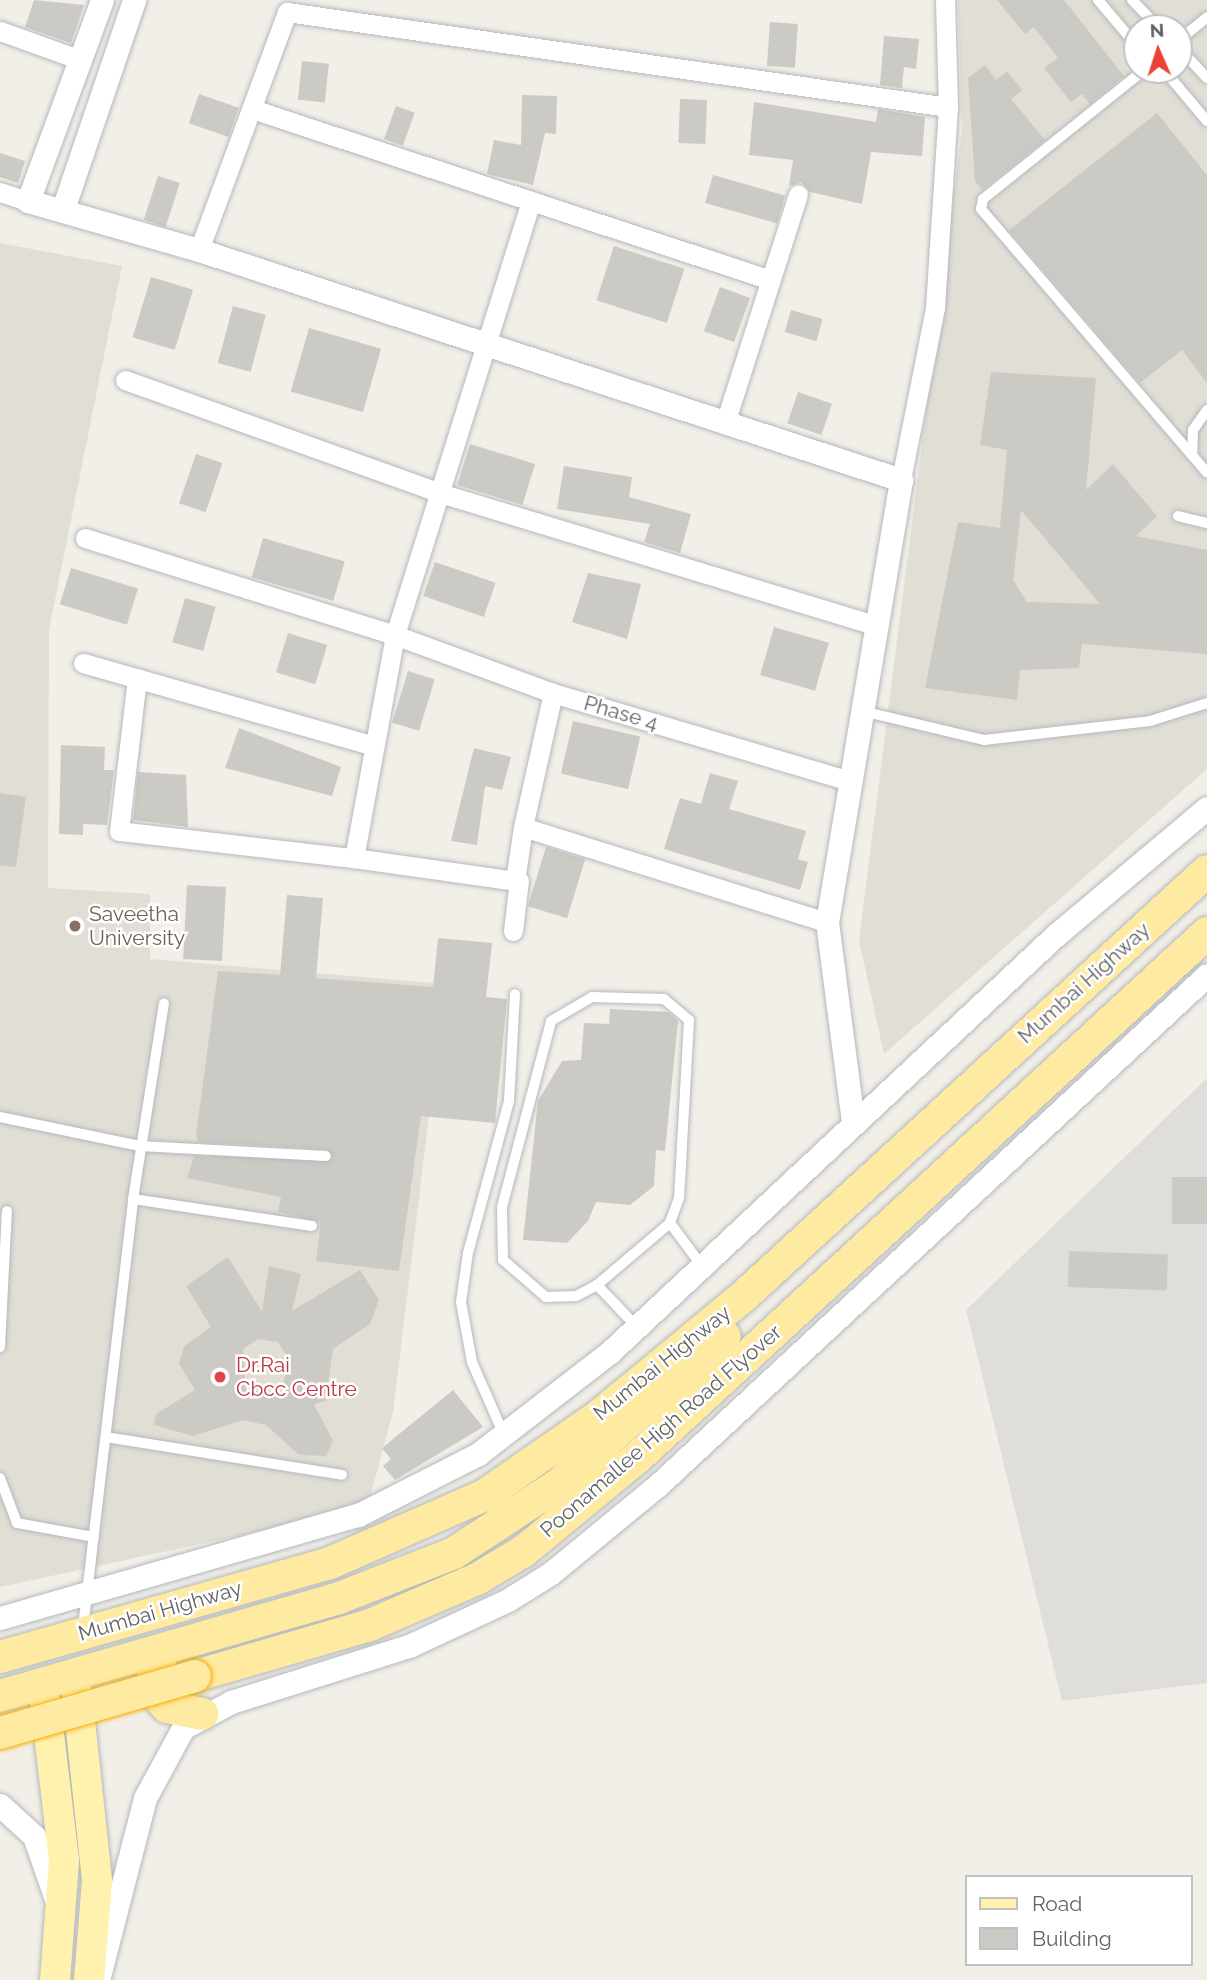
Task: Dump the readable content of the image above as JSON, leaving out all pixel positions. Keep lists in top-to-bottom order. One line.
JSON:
{"streets":{"highway":["Mumbai Highway","Poonamallee High Road Flyover"],"street":["Phase 4"]},"places":["Saveetha University","Dr.Rai Cbcc Centre"],"legend":["Road","Building"],"north":"top"}
